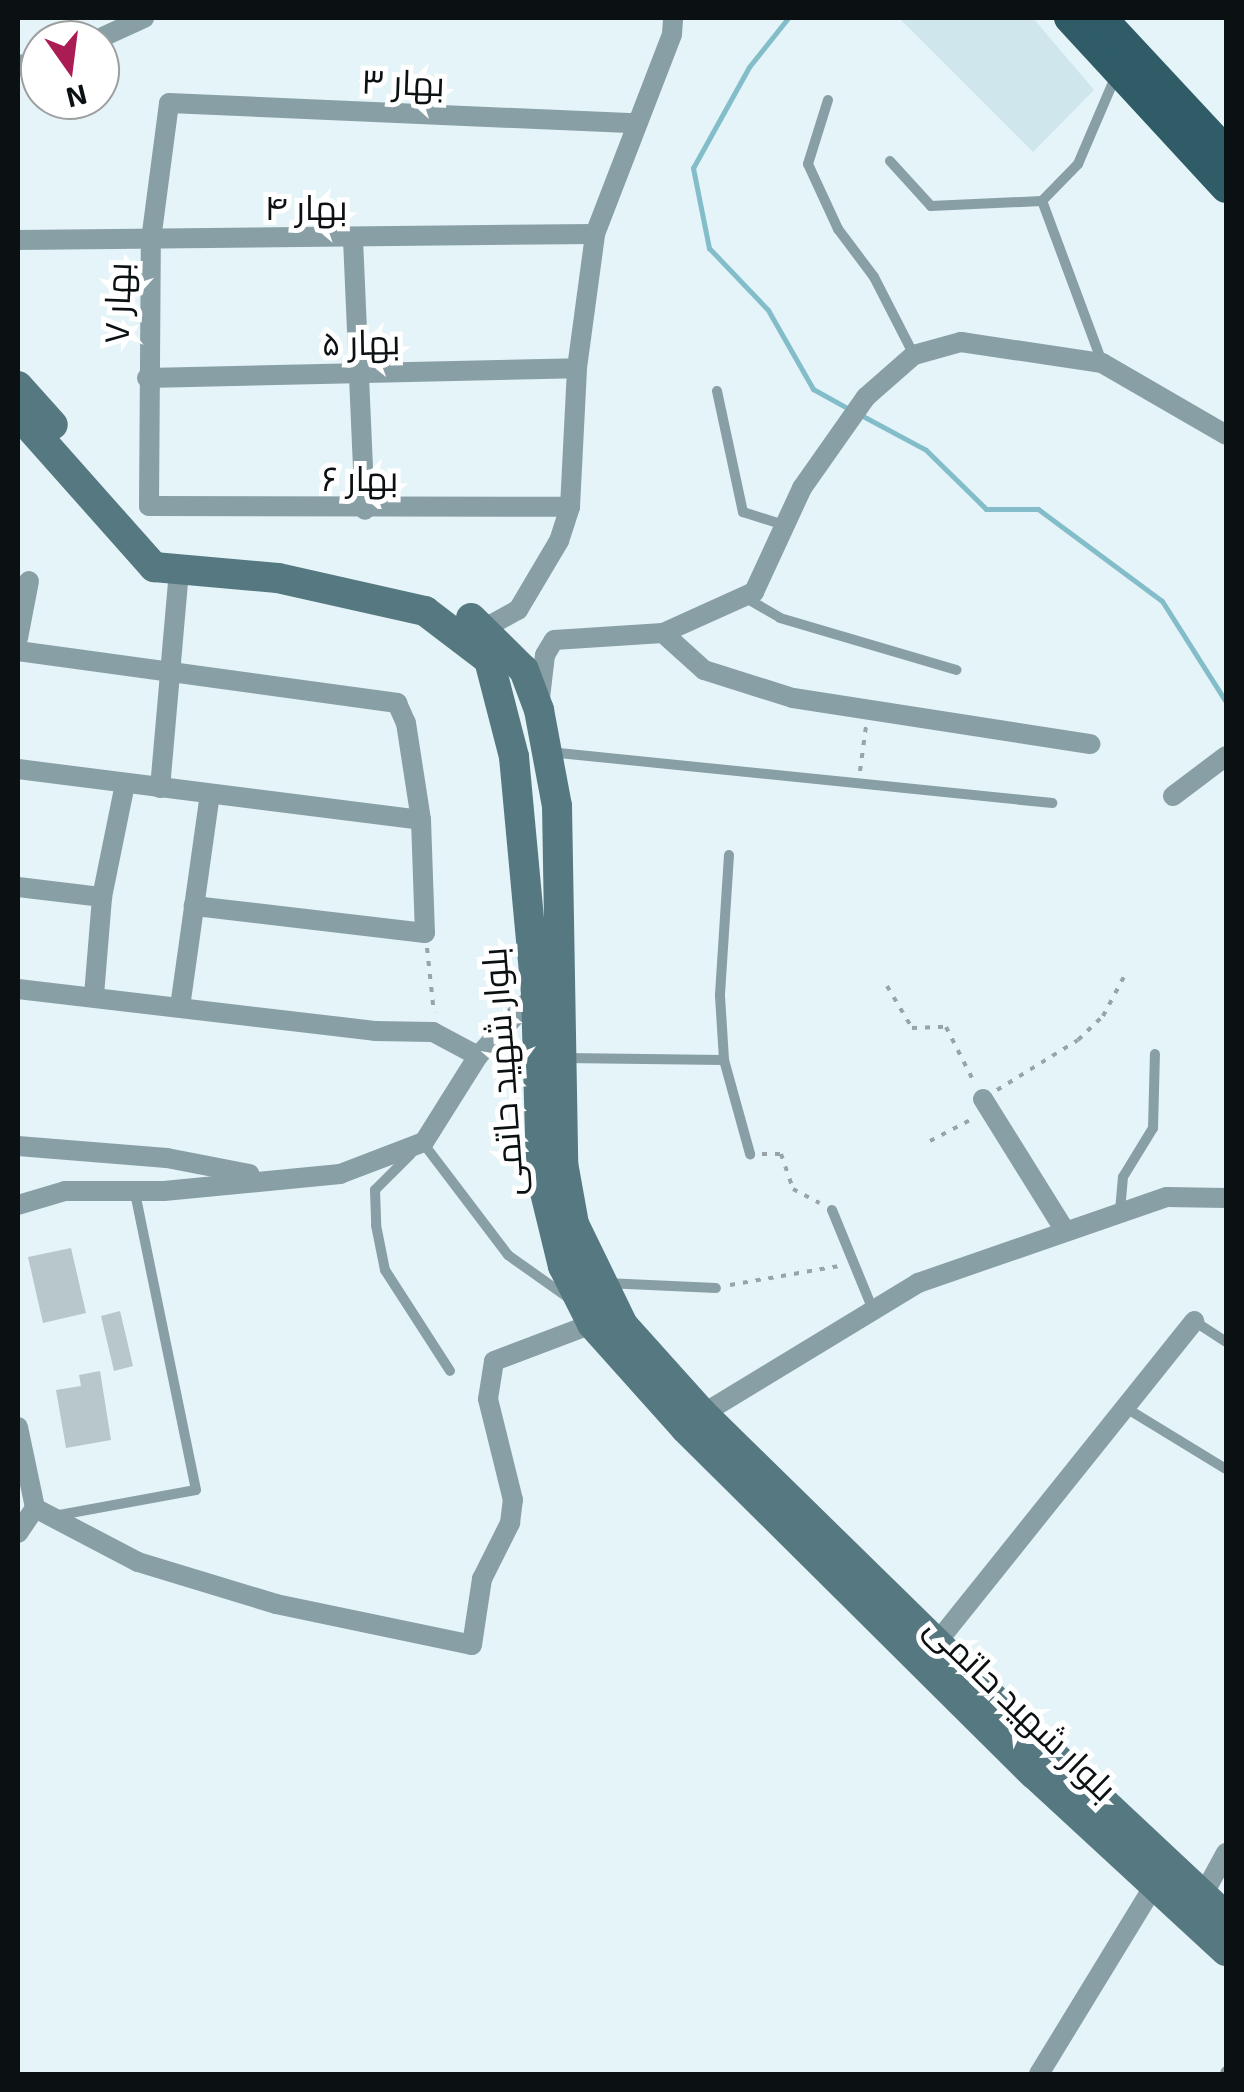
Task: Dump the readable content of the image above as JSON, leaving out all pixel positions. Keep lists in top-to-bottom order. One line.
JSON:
{"streets":{"main road":["بلوار شهید حاتمی"],"street":["بهار ۳","بهار ۴","بهار ۷","بهار ۵","بهار ۶"]},"crossings":[["بهار ۳","بهار ۷"],["بهار ۴","بهار ۷"],["بهار ۷","بهار ۵"],["بهار ۷","بهار ۶"],["بهار ۷","بلوار شهید حاتمی"],["بهار ۶","بلوار شهید حاتمی"]],"north":"bottom"}
